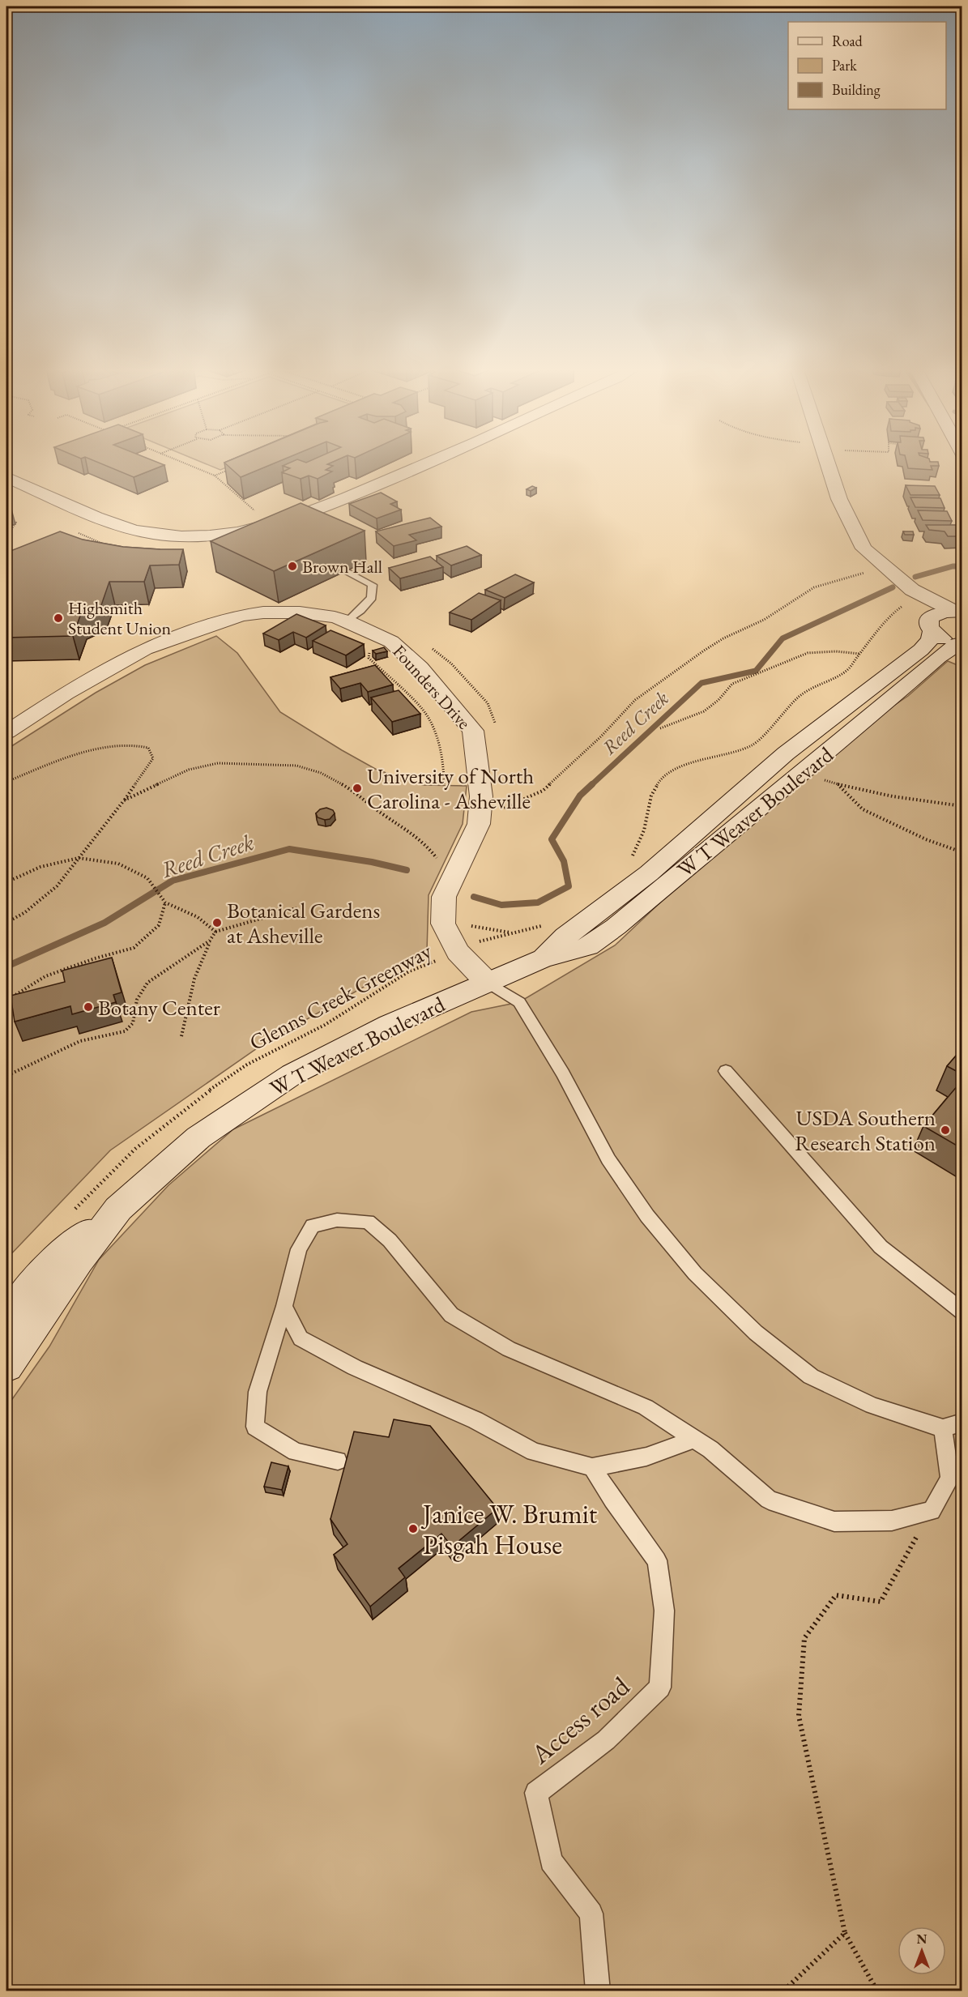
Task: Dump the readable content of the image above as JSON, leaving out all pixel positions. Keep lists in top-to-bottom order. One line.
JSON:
{"streets":{"street":["Founders Drive","W T Weaver Boulevard"],"lane":["Access road"],"path":["Glenns Creek Greenway"]},"crossings":[["Founders Drive","W T Weaver Boulevard"],["Founders Drive","Glenns Creek Greenway"]],"water":["Reed Creek"],"places":["Brown Hall","Highsmith Student Union","University of North Carolina - Asheville","Botanical Gardens at Asheville","Botany Center","USDA Southern Research Station","Janice W. Brumit Pisgah House"],"legend":["Road","Park","Building"],"north":"top"}
